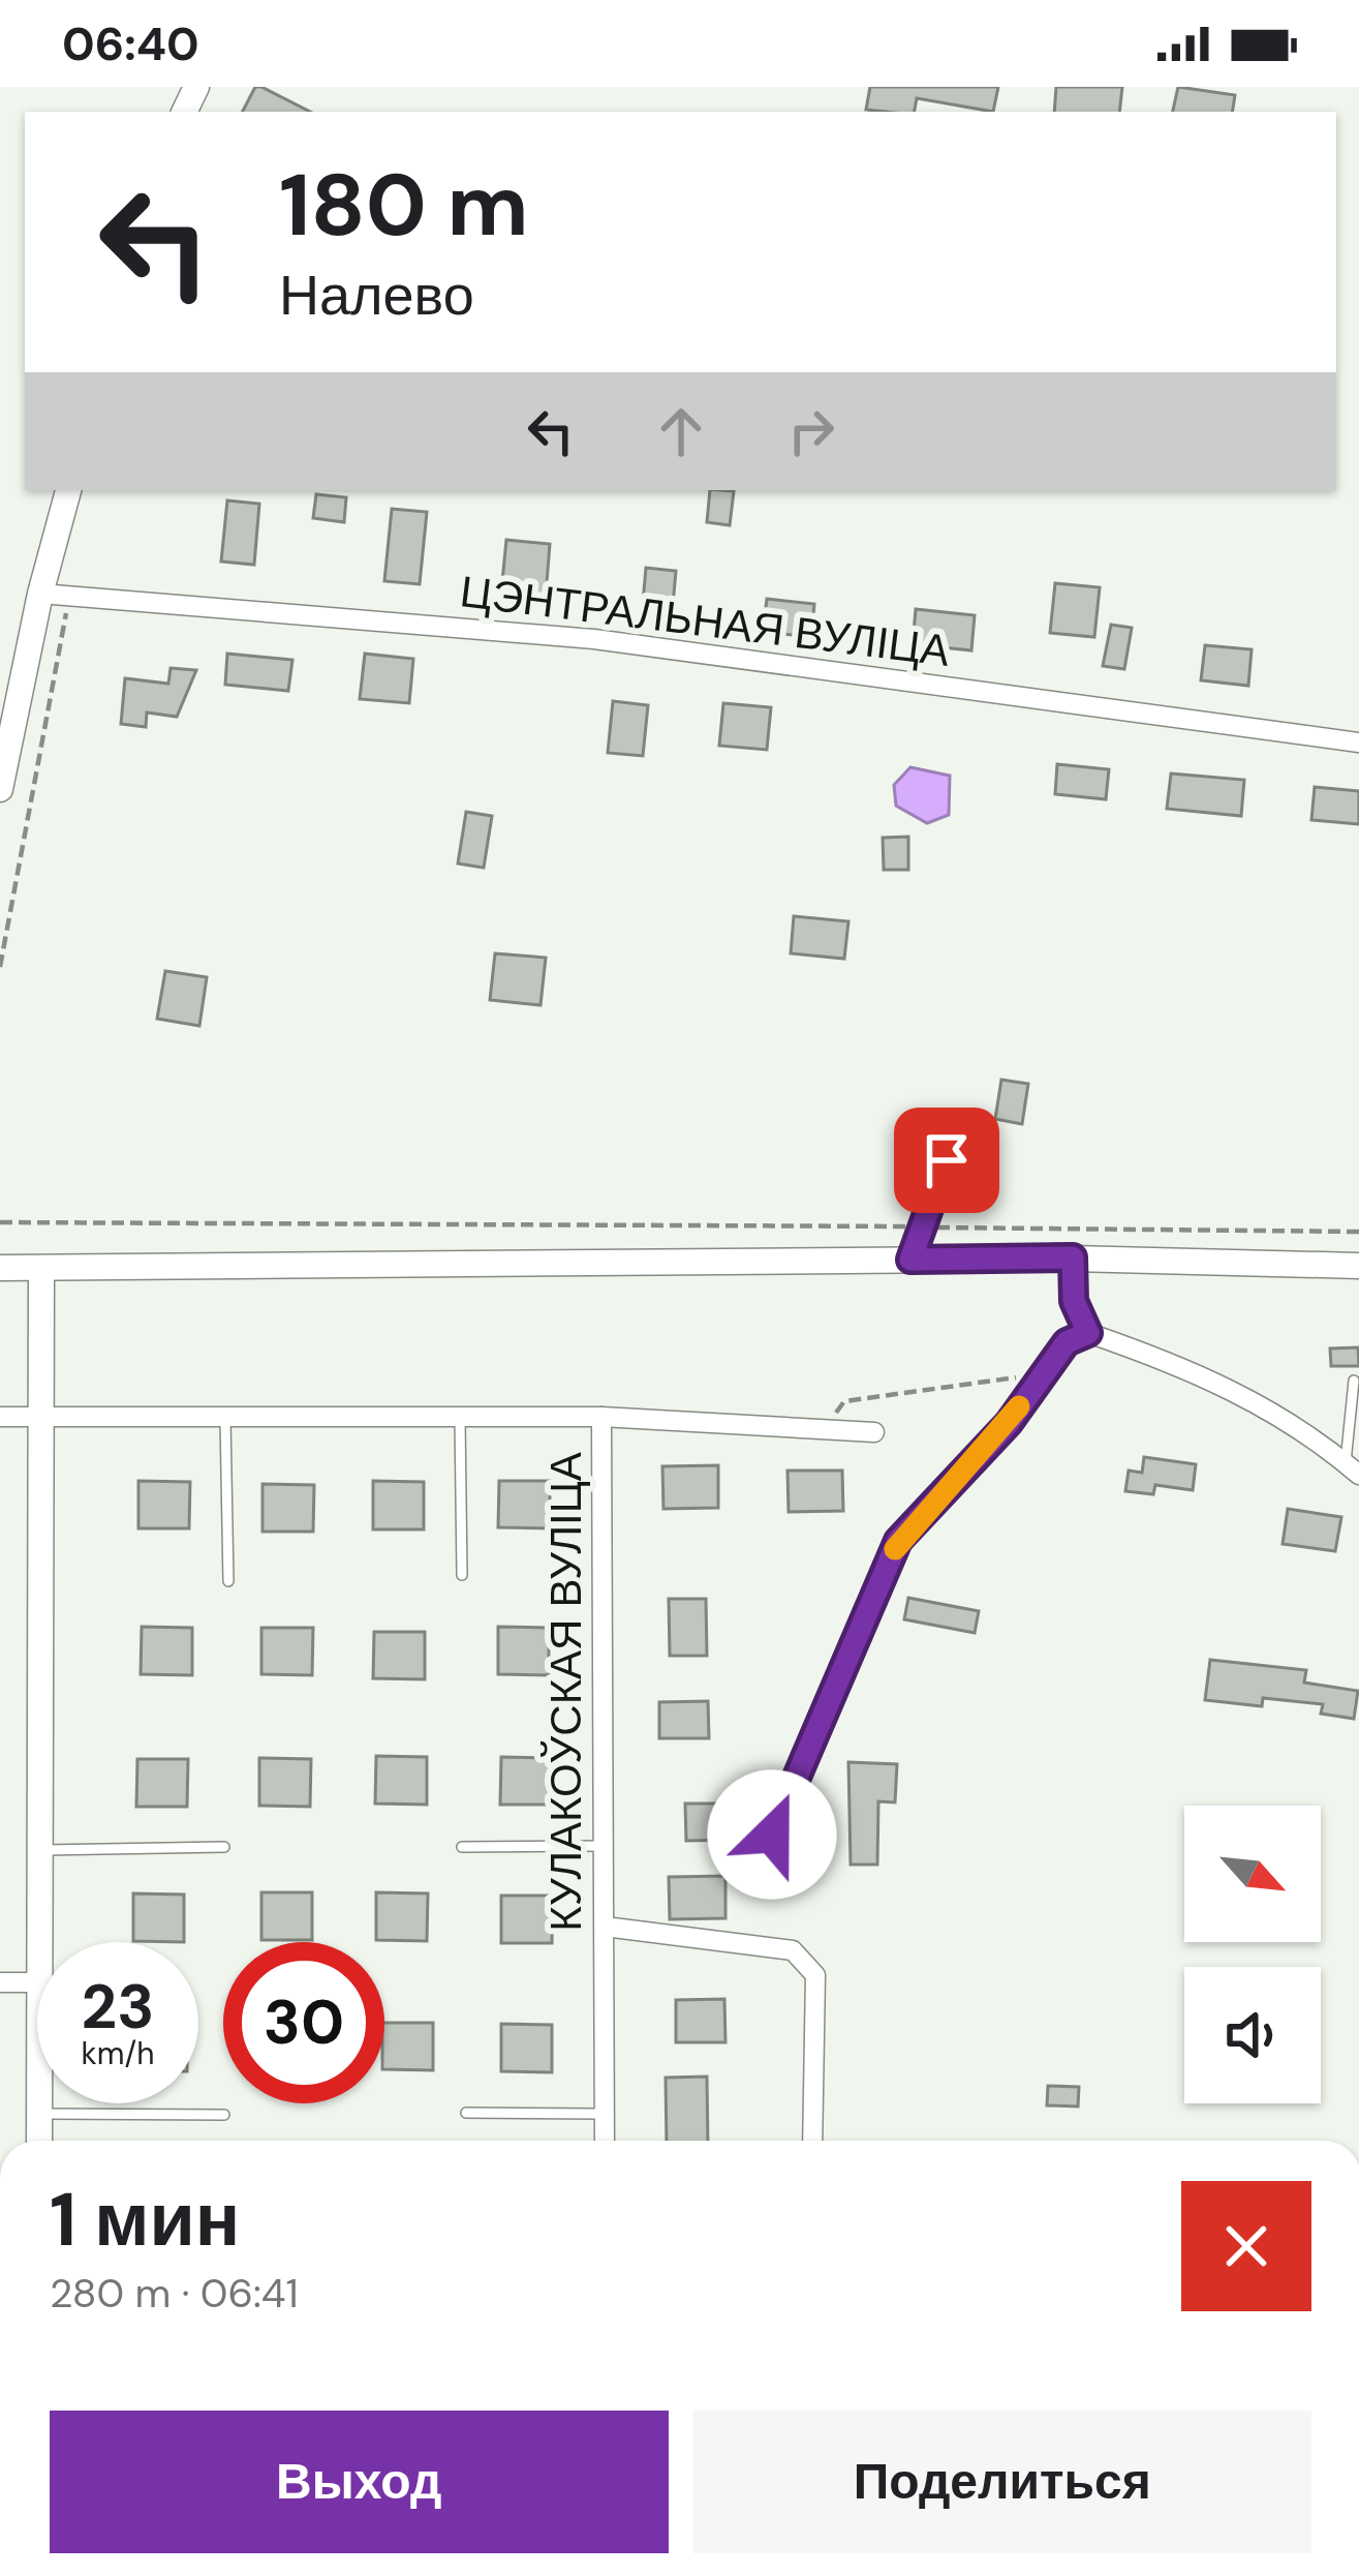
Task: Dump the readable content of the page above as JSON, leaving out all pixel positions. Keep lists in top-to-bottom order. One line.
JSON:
{"streets":{"street":["ЦЭНТРАЛЬНАЯ ВУЛІЦА","КУЛАКОЎСКАЯ ВУЛІЦА"]},"north":"bottom right","page":{"status":"06:40","turn":["180 m","Налево"],"speed":"23 km/h","limit":"30","heading":["1 мин","280 m · 06:41"],"buttons":["Выход","Поделиться"]}}
